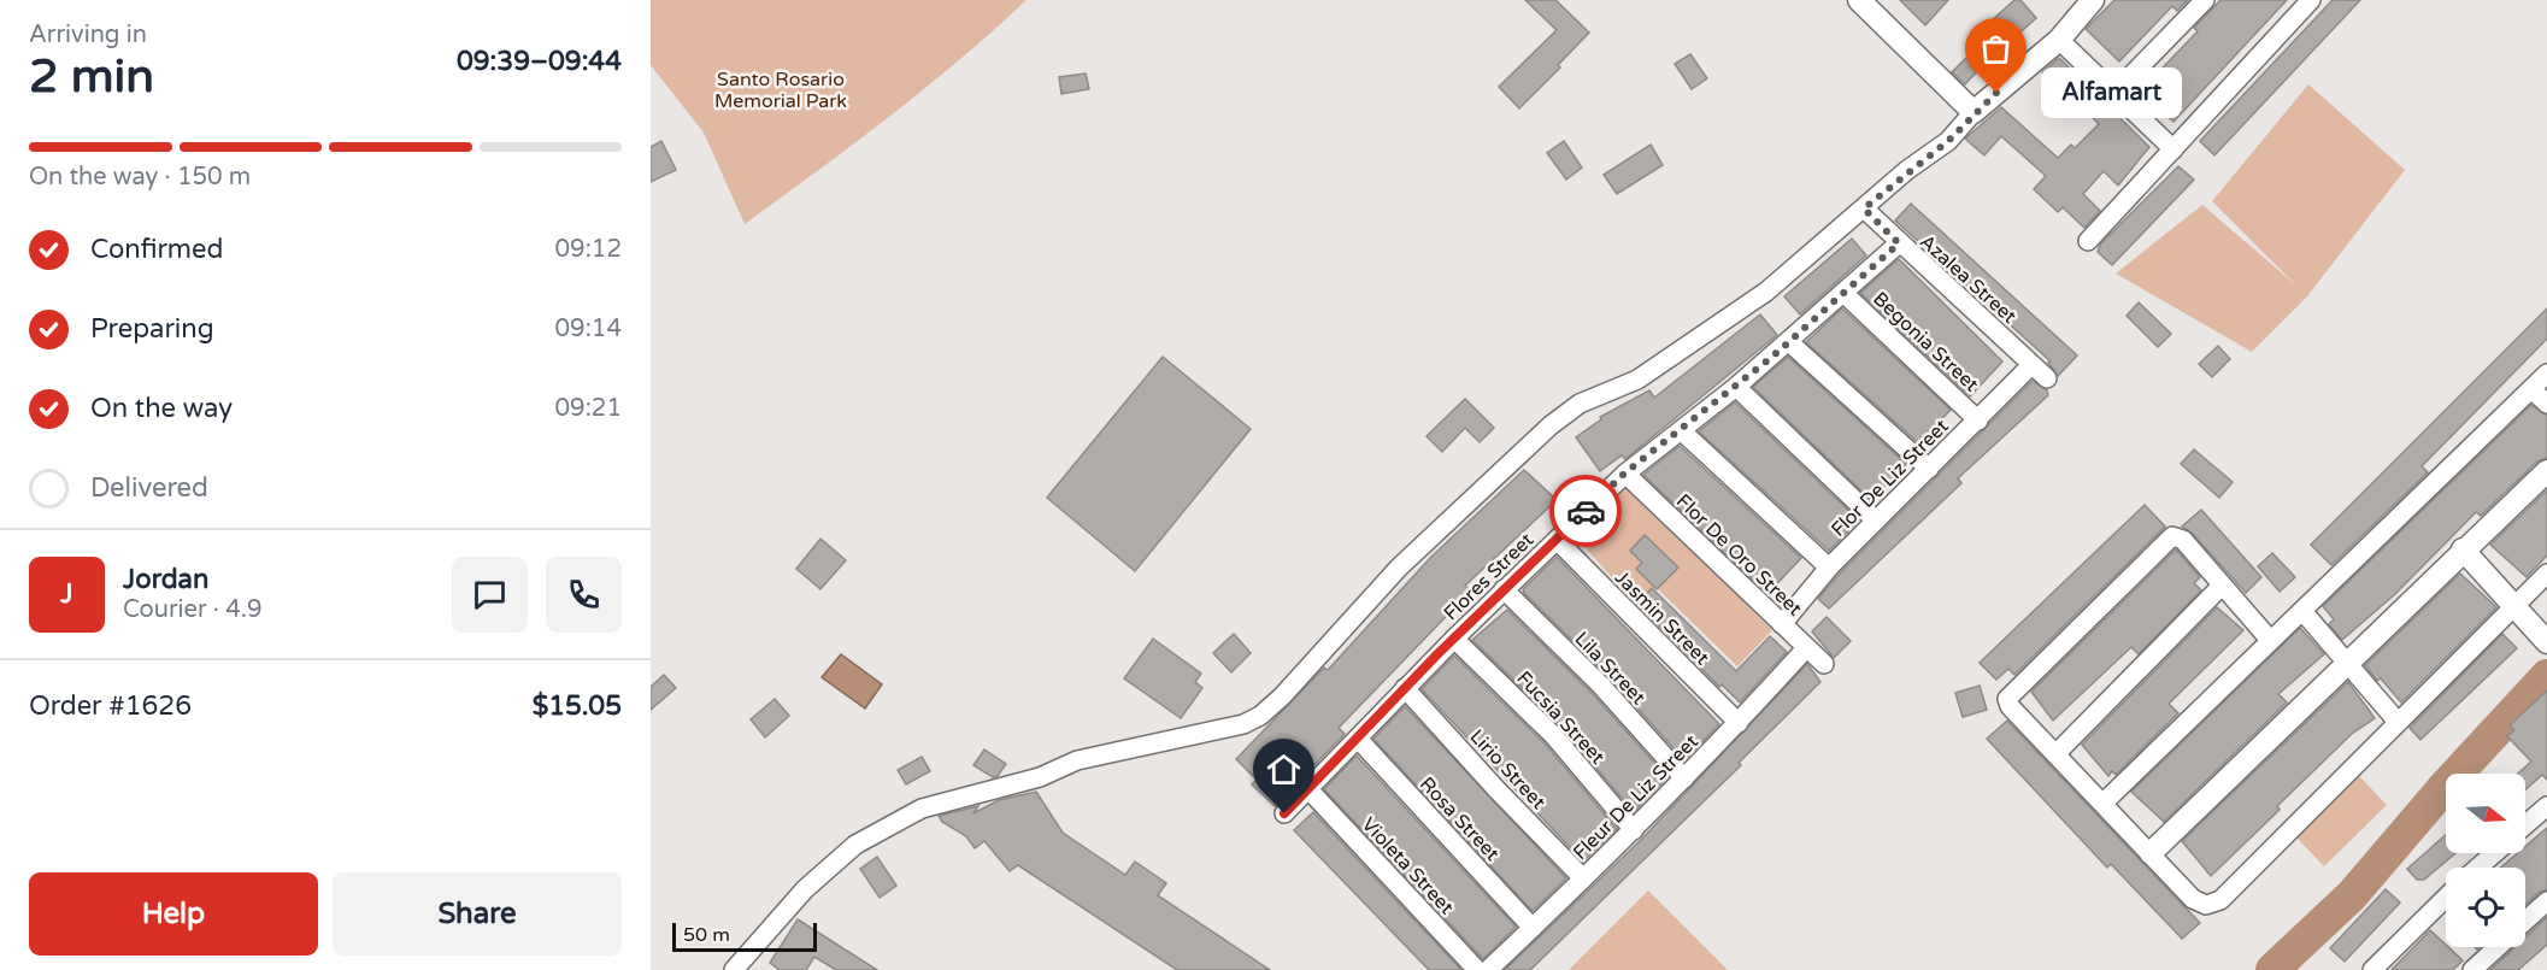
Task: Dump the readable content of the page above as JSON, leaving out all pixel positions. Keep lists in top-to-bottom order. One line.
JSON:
{"streets":{"street":["Azalea Street","Begonia Street","Flor De Liz Street","Flor De Oro Street","Flores Street","Jasmin Street","Lila Street","Fucsia Street","Lirio Street","Fleur De Liz Street","Rosa Street","Violeta Street"]},"crossings":[["Azalea Street","Flor De Liz Street"],["Azalea Street","Flores Street"],["Begonia Street","Flor De Liz Street"],["Begonia Street","Flores Street"],["Flor De Liz Street","Flor De Oro Street"],["Flor De Oro Street","Flores Street"],["Flor De Oro Street","Fleur De Liz Street"],["Flores Street","Jasmin Street"],["Flores Street","Lila Street"],["Flores Street","Fucsia Street"],["Flores Street","Lirio Street"],["Flores Street","Rosa Street"],["Flores Street","Violeta Street"],["Jasmin Street","Fleur De Liz Street"],["Lila Street","Fleur De Liz Street"],["Fucsia Street","Fleur De Liz Street"],["Lirio Street","Fleur De Liz Street"],["Fleur De Liz Street","Rosa Street"]],"parks":["Santo Rosario Memorial Park"],"places":["Alfamart"],"scale_bar":"50 m","north":"right","page":{"heading":["2 min","Arriving in","09:39–09:44"],"panel":["Jordan","Courier · 4.9","Order #1626","$15.05"],"bubble":"Alfamart","bar":"On the way · 150 m","list":[["Confirmed","09:12"],["Preparing","09:14"],["On the way","09:21"],"Delivered"],"round":"J","buttons":["Help","Share"],"scale":"50 m"}}
